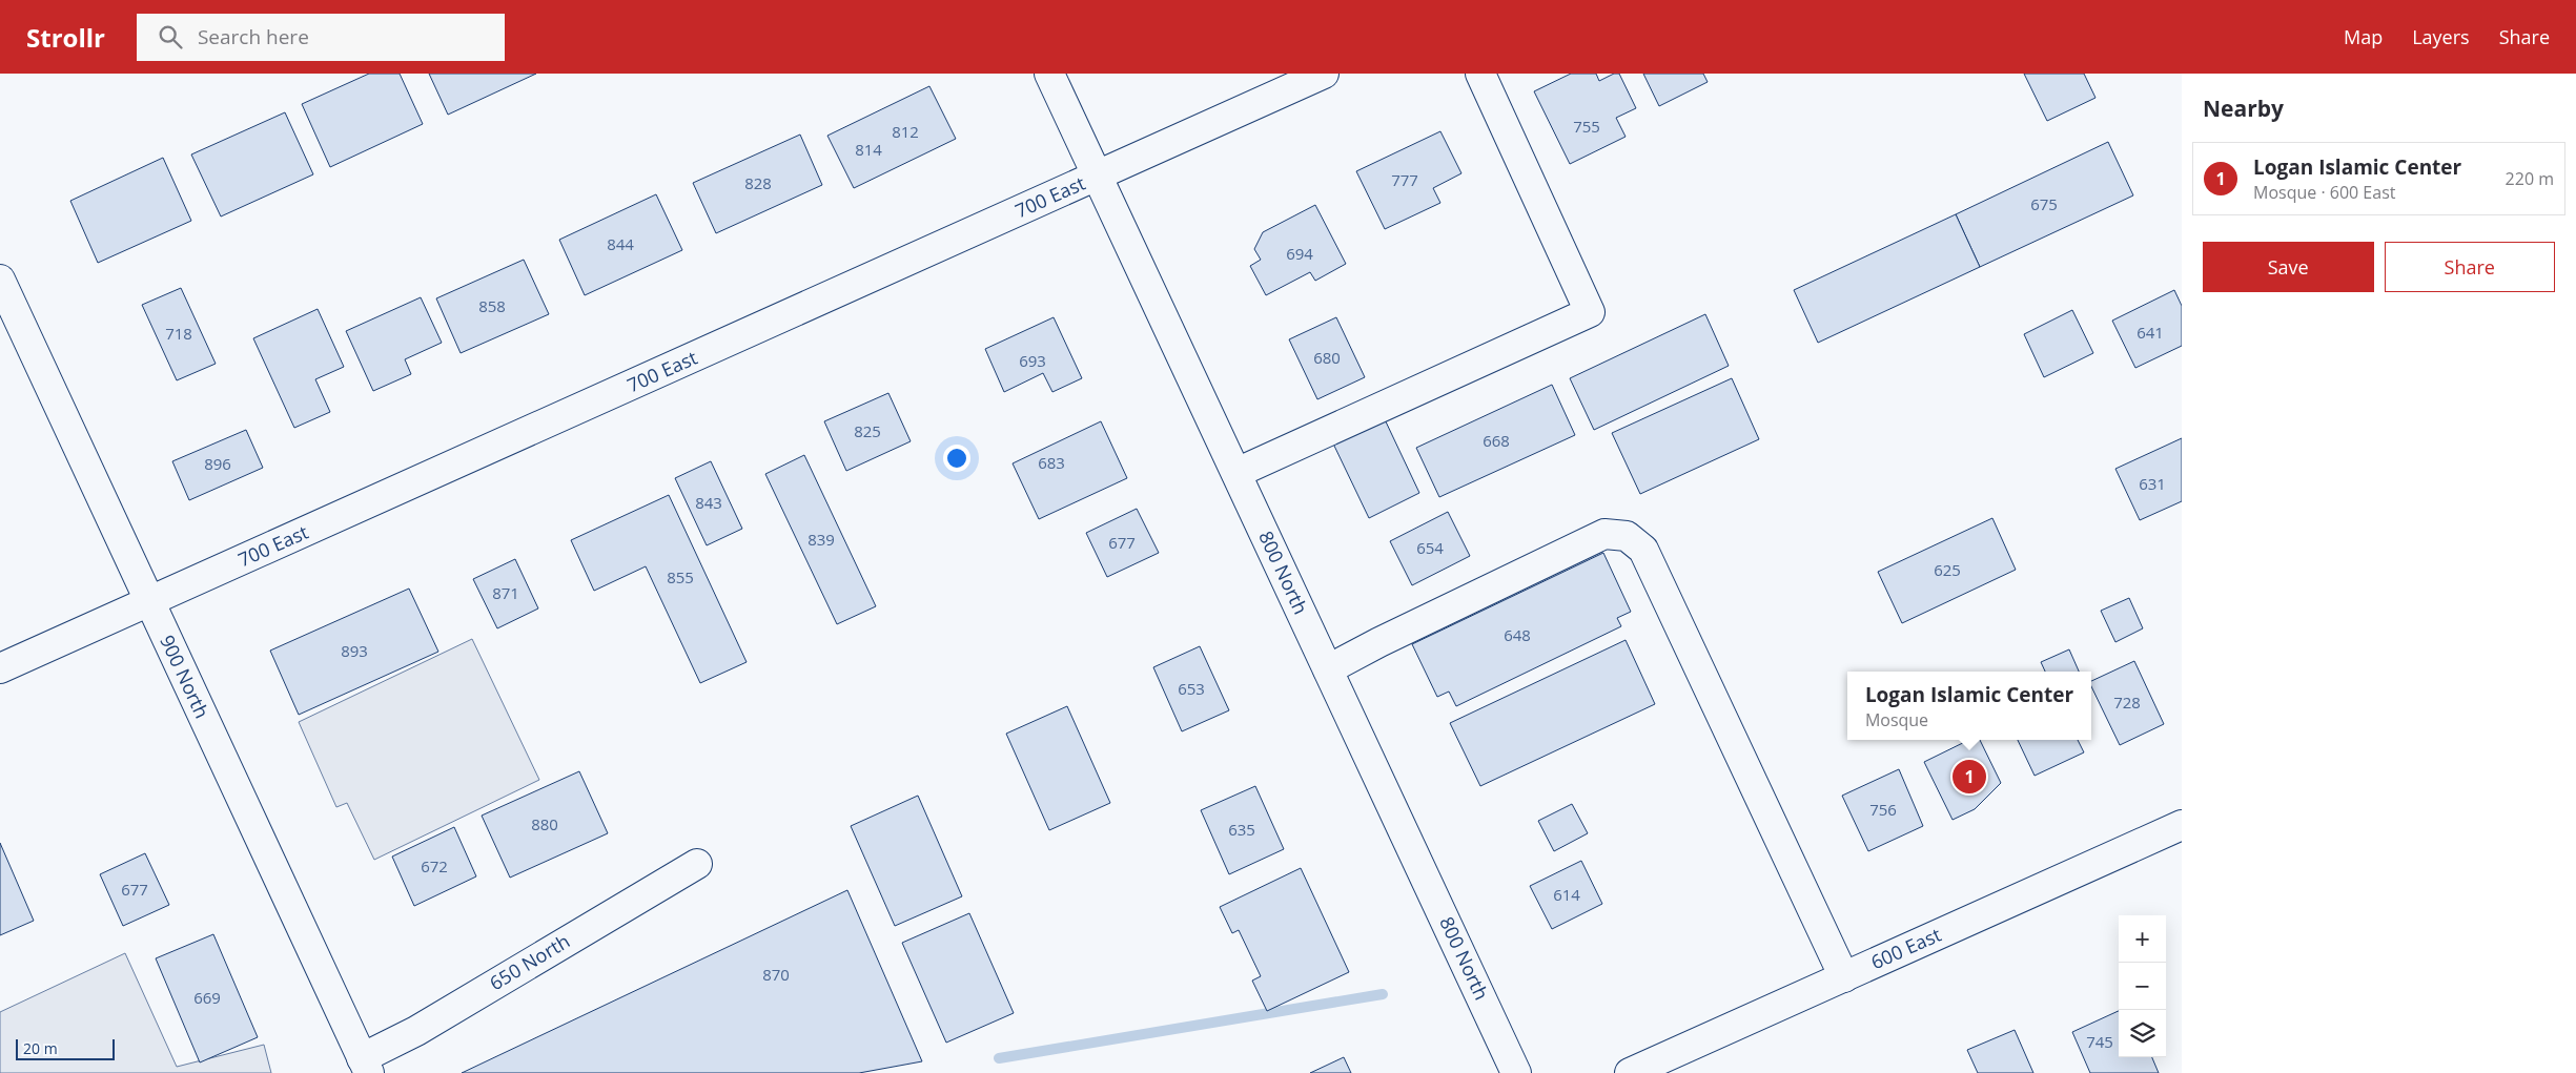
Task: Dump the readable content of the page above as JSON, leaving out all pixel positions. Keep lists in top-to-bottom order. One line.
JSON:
{"streets":{"street":["700 East","800 North","900 North","600 East","650 North"]},"crossings":[["700 East","800 North"],["700 East","900 North"],["900 North","650 North"]],"house_numbers":["755","812","814","777","828","675","844","694","858","641","718","680","693","825","668","683","896","631","843","839","677","654","625","855","871","648","893","653","728","756","880","635","672","677","614","870","669","745"],"scale_bar":"20 m","page":{"header":"Strollr","search":"Search here","nav":["Map","Layers","Share"],"heading":"Nearby","list":[{"mark":"1","name":"Logan Islamic Center","note":"Mosque · 600 East","value":"220 m"}],"buttons":["Save","Share"],"popup":["Logan Islamic Center","Mosque"],"pins":"1","map_buttons":["+","−"],"scale":"20 m"}}
